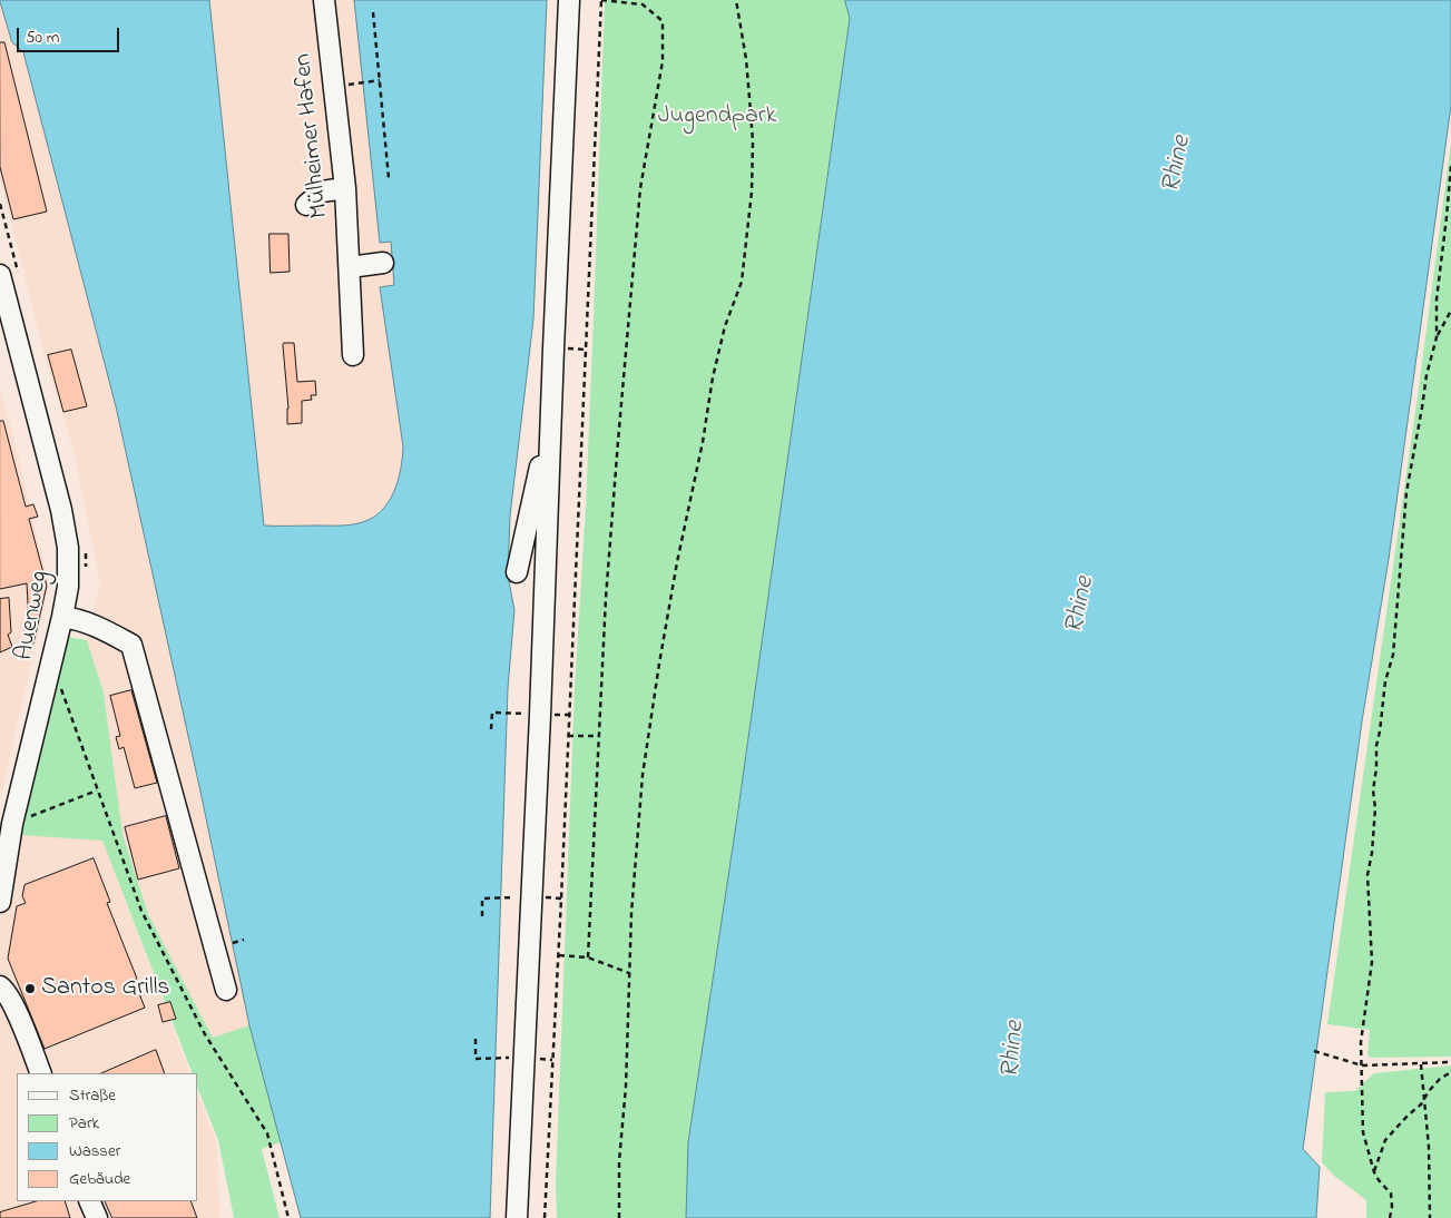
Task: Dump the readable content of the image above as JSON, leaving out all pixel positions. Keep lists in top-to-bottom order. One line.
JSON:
{"streets":{"street":["Mülheimer Hafen","Auenweg"]},"water":["Rhine"],"parks":["Jugendpark"],"places":["Santos Grills"],"legend":["Straße","Park","Wasser","Gebäude"],"scale_bar":"50 m"}
